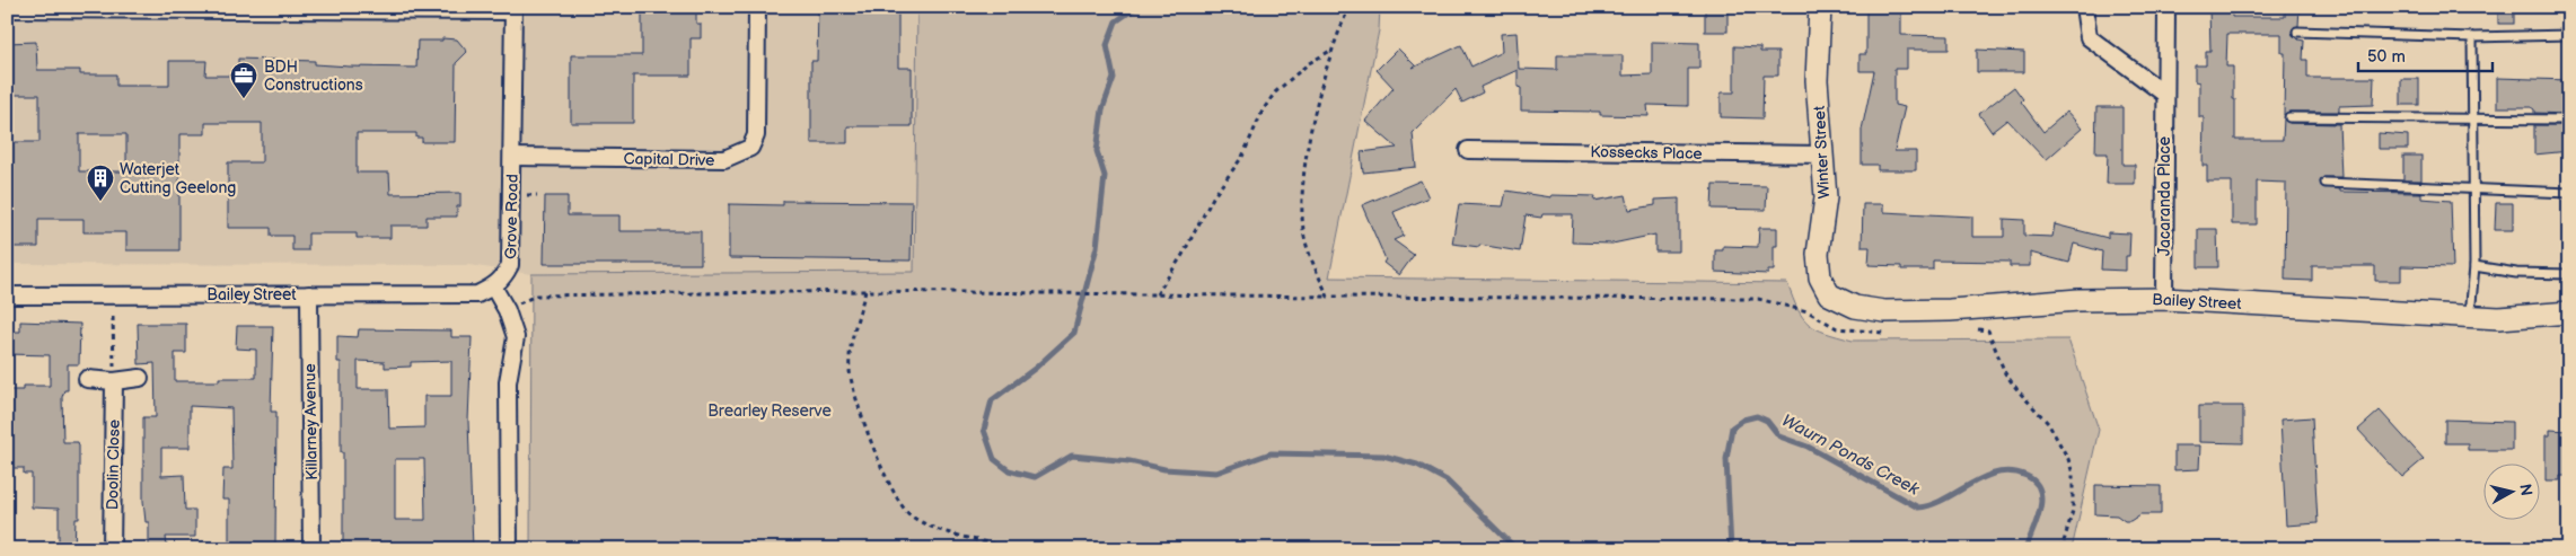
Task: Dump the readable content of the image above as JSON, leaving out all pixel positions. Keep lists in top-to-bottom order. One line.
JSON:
{"streets":{"street":["Kossecks Place","Winter Street","Capital Drive","Jacaranda Place","Grove Road","Bailey Street","Killarney Avenue","Doolin Close"]},"crossings":[["Kossecks Place","Winter Street"],["Winter Street","Bailey Street"],["Capital Drive","Grove Road"],["Jacaranda Place","Bailey Street"],["Grove Road","Bailey Street"],["Bailey Street","Killarney Avenue"]],"water":["Waurn Ponds Creek"],"parks":["Brearley Reserve"],"places":{"office":["BDH Constructions"],"building":["Waterjet Cutting Geelong"]},"scale_bar":"50 m","north":"right"}
